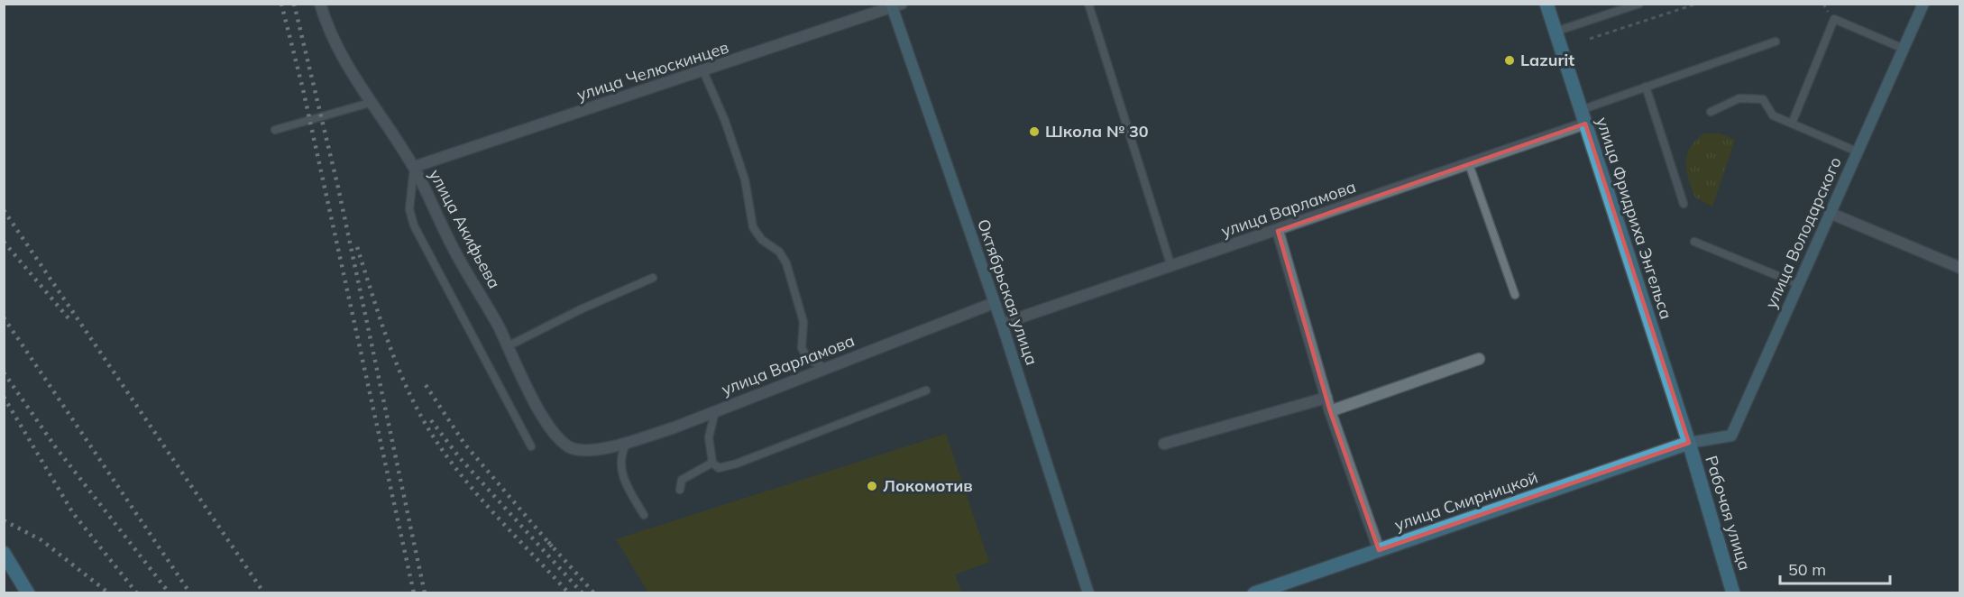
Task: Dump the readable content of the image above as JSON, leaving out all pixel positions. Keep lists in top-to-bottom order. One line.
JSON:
{"streets":{"main road":["улица Фридриха Энгельса","улица Володарского","Октябрьская улица","улица Смирницкой","Рабочая улица"],"street":["улица Челюскинцев","улица Варламова","улица Акифьева"]},"crossings":[["улица Челюскинцев","улица Акифьева"],["улица Челюскинцев","Октябрьская улица"],["улица Варламова","улица Фридриха Энгельса"],["улица Варламова","улица Акифьева"],["улица Варламова","Октябрьская улица"],["улица Фридриха Энгельса","улица Володарского"],["улица Фридриха Энгельса","улица Смирницкой"],["улица Фридриха Энгельса","Рабочая улица"],["улица Володарского","улица Смирницкой"],["улица Володарского","Рабочая улица"],["улица Смирницкой","Рабочая улица"]],"places":["Lazurit","Школа № 30","Локомотив"],"scale_bar":"50 m"}
